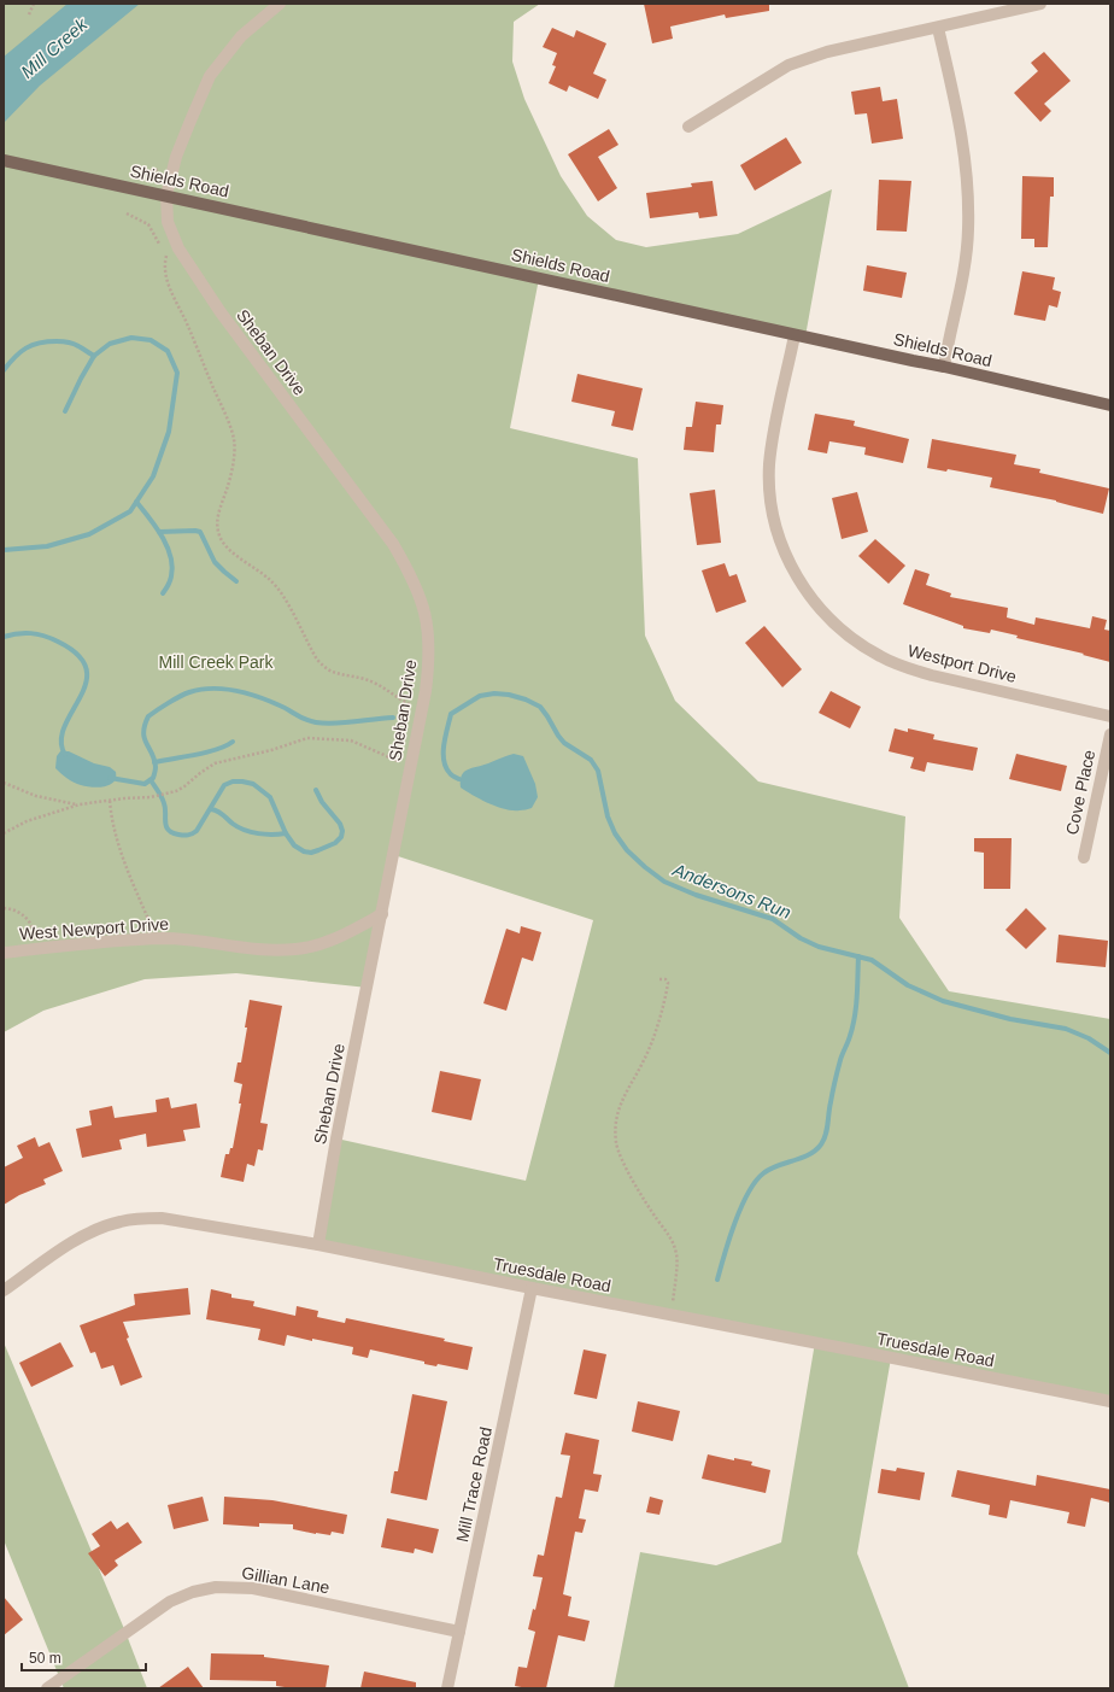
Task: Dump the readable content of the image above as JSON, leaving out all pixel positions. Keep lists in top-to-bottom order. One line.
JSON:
{"streets":{"main road":["Shields Road"],"street":["Sheban Drive","Westport Drive","Cove Place","West Newport Drive","Truesdale Road","Mill Trace Road","Gillian Lane"]},"crossings":[["Shields Road","Sheban Drive"],["Shields Road","Westport Drive"],["Sheban Drive","West Newport Drive"],["Sheban Drive","Truesdale Road"],["Truesdale Road","Mill Trace Road"],["Mill Trace Road","Gillian Lane"]],"water":["Mill Creek","Andersons Run"],"parks":["Mill Creek Park"],"scale_bar":"50 m"}
